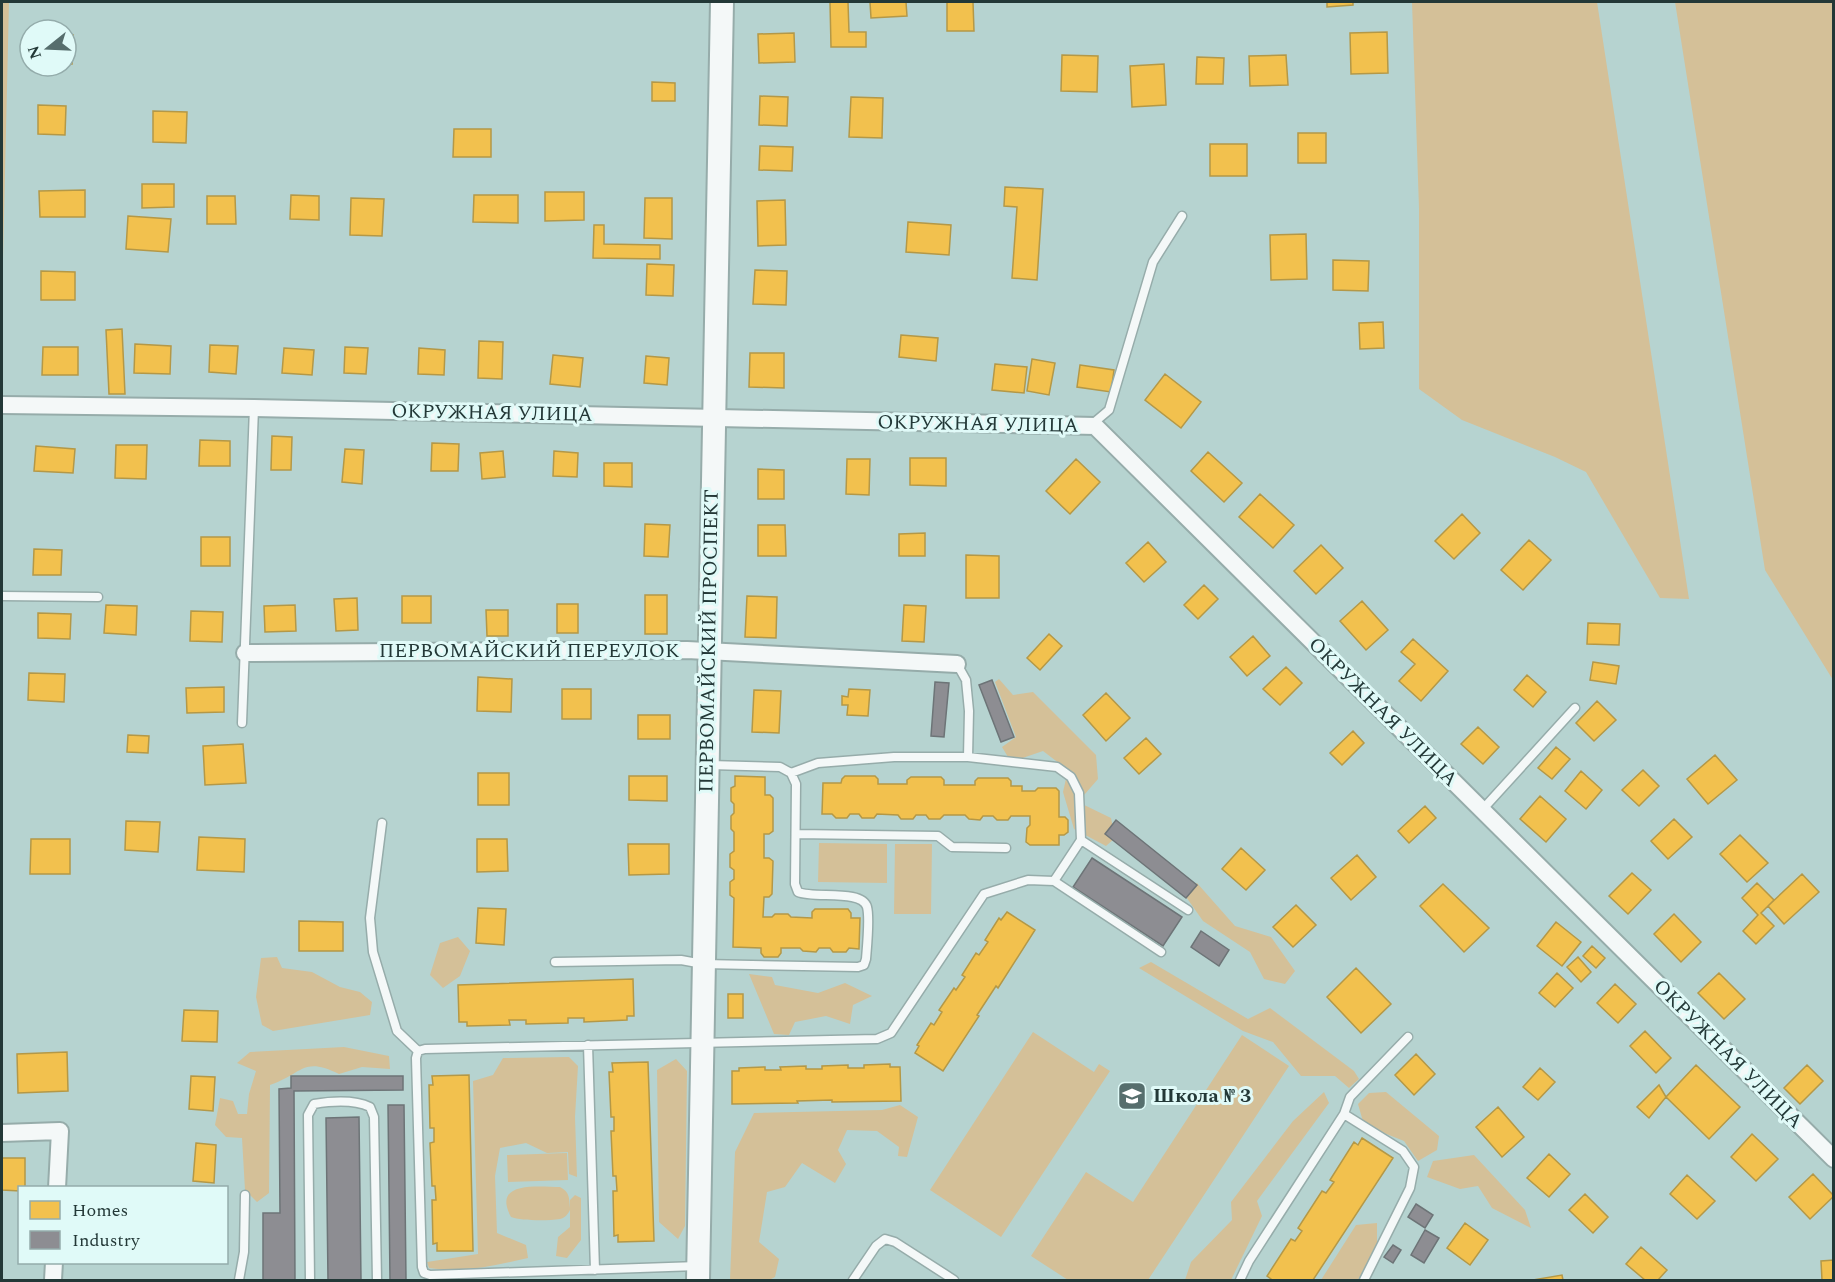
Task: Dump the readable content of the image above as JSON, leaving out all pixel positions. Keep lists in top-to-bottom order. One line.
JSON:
{"streets":{"street":["ОКРУЖНАЯ УЛИЦА","ПЕРВОМАЙСКИЙ ПРОСПЕКТ","ПЕРВОМАЙСКИЙ ПЕРЕУЛОК"]},"crossings":[["ОКРУЖНАЯ УЛИЦА","ПЕРВОМАЙСКИЙ ПРОСПЕКТ"],["ПЕРВОМАЙСКИЙ ПРОСПЕКТ","ПЕРВОМАЙСКИЙ ПЕРЕУЛОК"]],"places":{"school or university":["Школа № 3"]},"legend":["Homes","Industry"],"north":"left"}
